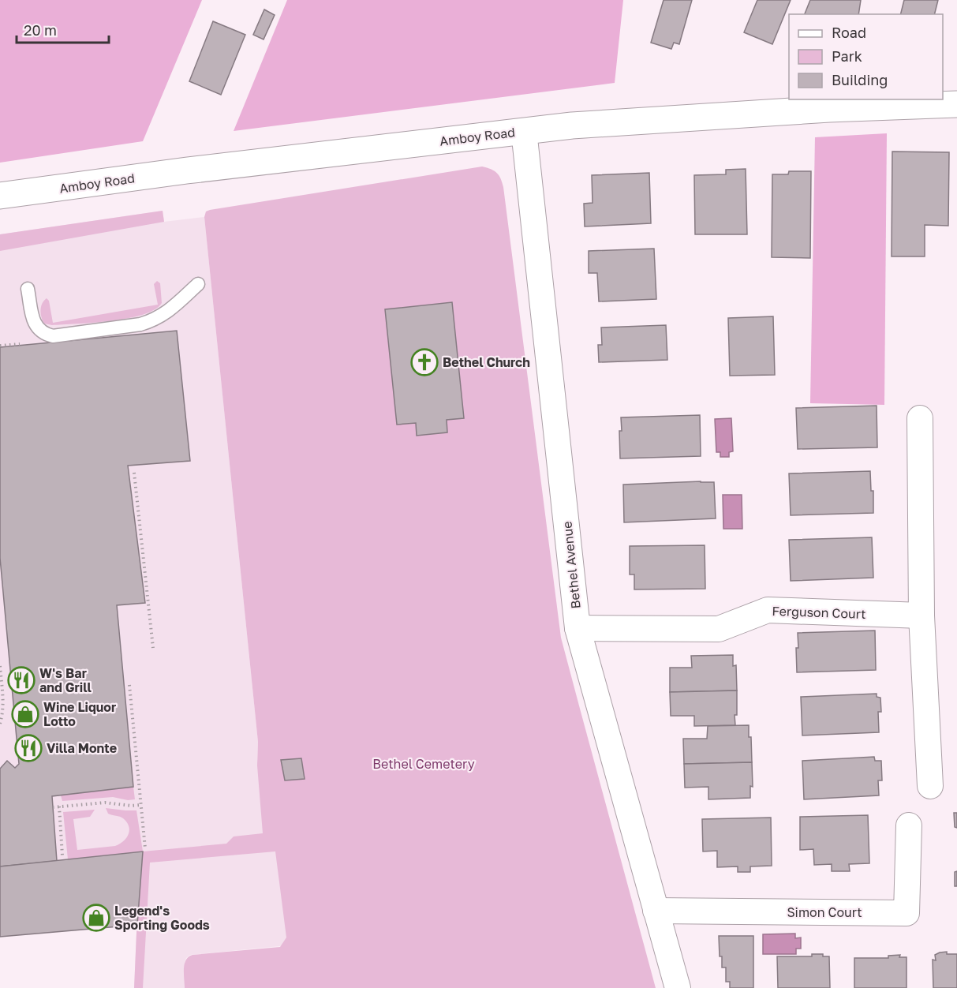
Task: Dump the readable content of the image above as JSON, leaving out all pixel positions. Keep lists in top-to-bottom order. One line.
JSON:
{"streets":{"main road":["Amboy Road"],"street":["Bethel Avenue","Ferguson Court","Simon Court"]},"crossings":[["Amboy Road","Bethel Avenue"],["Bethel Avenue","Ferguson Court"],["Bethel Avenue","Simon Court"]],"parks":["Bethel Cemetery"],"places":{"church":["Bethel Church"],"restaurant":["W's Bar and Grill","Villa Monte"],"shop":["Wine Liquor Lotto","Legend's Sporting Goods"]},"legend":["Road","Park","Building"],"scale_bar":"20 m"}
